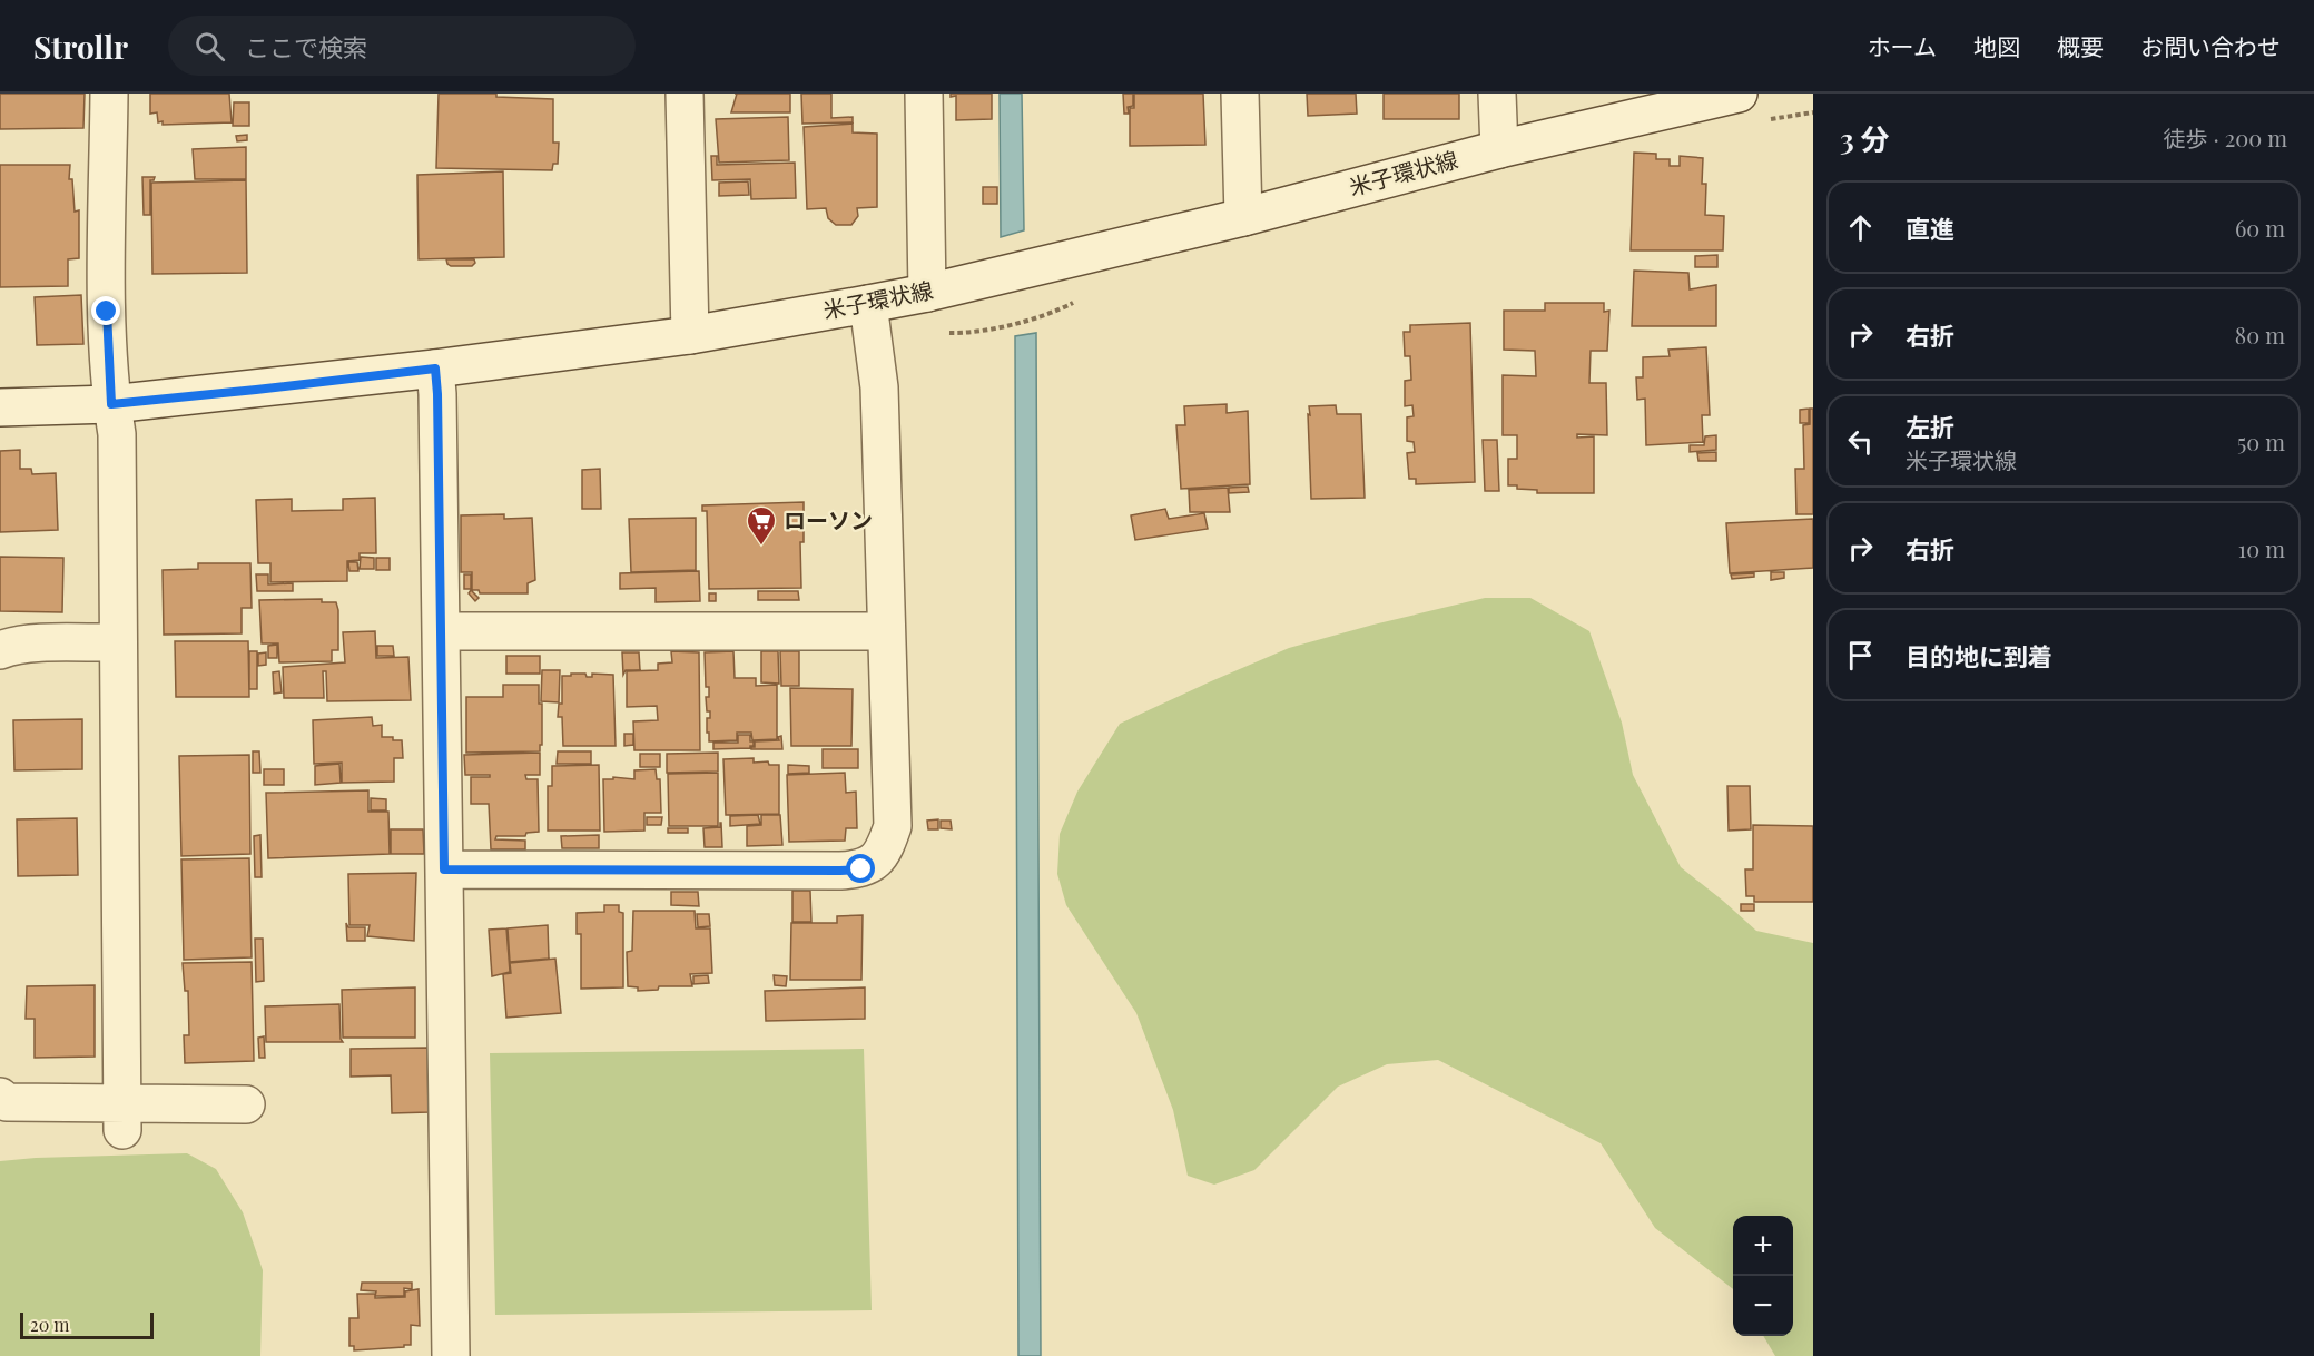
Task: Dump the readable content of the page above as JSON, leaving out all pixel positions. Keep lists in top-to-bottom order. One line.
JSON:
{"streets":{"street":["米子環状線"]},"places":{"supermarket":["ローソン"]},"scale_bar":"20 m","page":{"header":"Strollr","search":"ここで検索","nav":["ホーム","地図","概要","お問い合わせ"],"heading":["3 分","徒歩 · 200 m"],"list":[["直進","60 m"],["右折","80 m"],["左折","米子環状線","50 m"],["右折","10 m"],"目的地に到着"],"map_buttons":["+","−"],"scale":"20 m"}}
